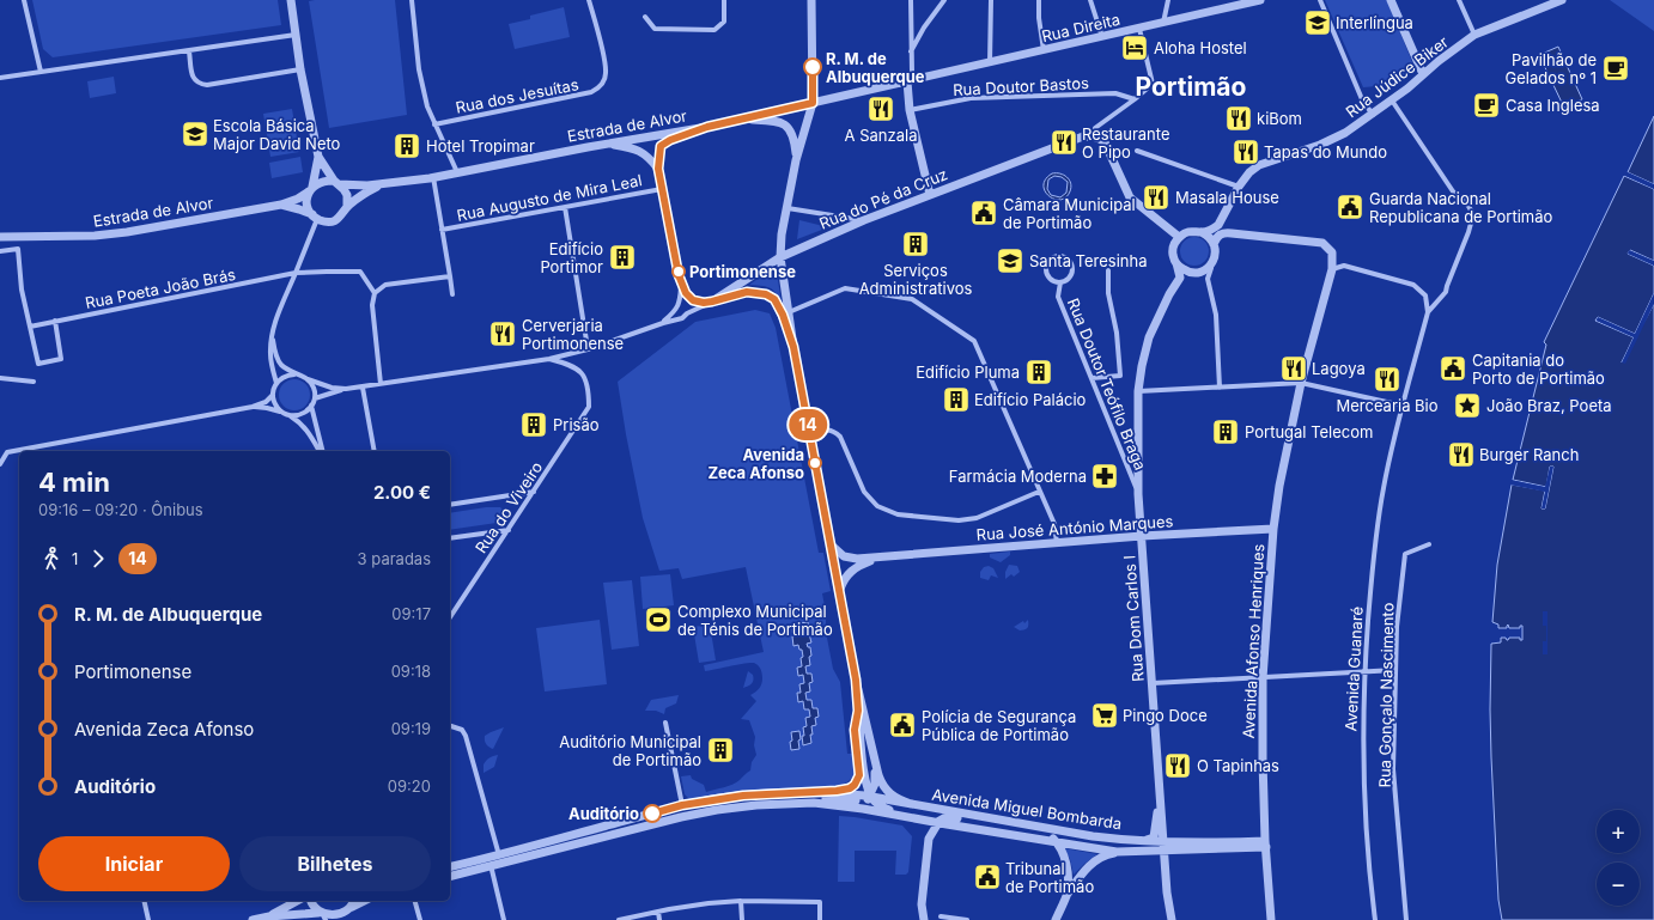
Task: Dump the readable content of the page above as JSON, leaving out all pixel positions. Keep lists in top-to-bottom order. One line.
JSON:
{"streets":{"street":["Rua Direita","Rua Júdice Biker","Rua Doutor Bastos","Rua dos Jesuítas","Estrada de Alvor","Rua Augusto de Mira Leal","Rua do Pé da Cruz","Rua Poeta João Brás","Rua Doutor Teófilo Braga","Rua do Viveiro","Rua José António Marques","Rua Dom Carlos I","Avenida Afonso Henriques","Avenida Guanaré","Rua Gonçalo Nascimento","Avenida Miguel Bombarda"]},"crossings":[["Rua Direita","Estrada de Alvor"],["Rua Júdice Biker","Rua Dom Carlos I"],["Rua Júdice Biker","Avenida Afonso Henriques"],["Rua Doutor Teófilo Braga","Rua Dom Carlos I"],["Rua José António Marques","Rua Dom Carlos I"],["Rua José António Marques","Avenida Afonso Henriques"],["Rua Dom Carlos I","Avenida Afonso Henriques"],["Rua Dom Carlos I","Avenida Miguel Bombarda"],["Avenida Afonso Henriques","Avenida Miguel Bombarda"]],"districts":["Portimão"],"places":{"school or university":["Interlíngua","Escola Básica Major David Neto","Santa Teresinha"],"hotel":["Aloha Hostel"],"other":["R. M. de Albuquerque","Portimonense","Avenida Zeca Afonso","Auditório"],"cafe":["Pavilhão de Gelados nº 1","Casa Inglesa"],"restaurant":["A Sanzala","kiBom","Restaurante O Pipo","Tapas do Mundo","Masala House","Cerverjaria Portimonense","Lagoya","Mercearia Bio","Burger Ranch","O Tapinhas"],"building":["Hotel Tropimar","Serviços Administrativos","Edifício Portimor","Edifício Pluma","Edifício Palácio","Prisão","Portugal Telecom","Auditório Municipal de Portimão"],"public building":["Guarda Nacional Republicana de Portimão","Câmara Municipal de Portimão","Capitania do Porto de Portimão","Polícia de Segurança Pública de Portimão","Tribunal de Portimão"],"place":["João Braz, Poeta"],"pharmacy":["Farmácia Moderna"],"sports":["Complexo Municipal de Ténis de Portimão"],"supermarket":["Pingo Doce"]},"lines":["bus line 14"],"page":{"on_map":"14","heading":["4 min","09:16 – 09:20 · Ônibus","2.00 €"],"legs":["1","14","3 paradas"],"list":[{"name":"R. M. de Albuquerque","value":"09:17"},{"name":"Portimonense","value":"09:18"},{"name":"Avenida Zeca Afonso","value":"09:19"},{"name":"Auditório","value":"09:20"}],"map_buttons":["+","−"],"buttons":["Iniciar","Bilhetes"]}}
